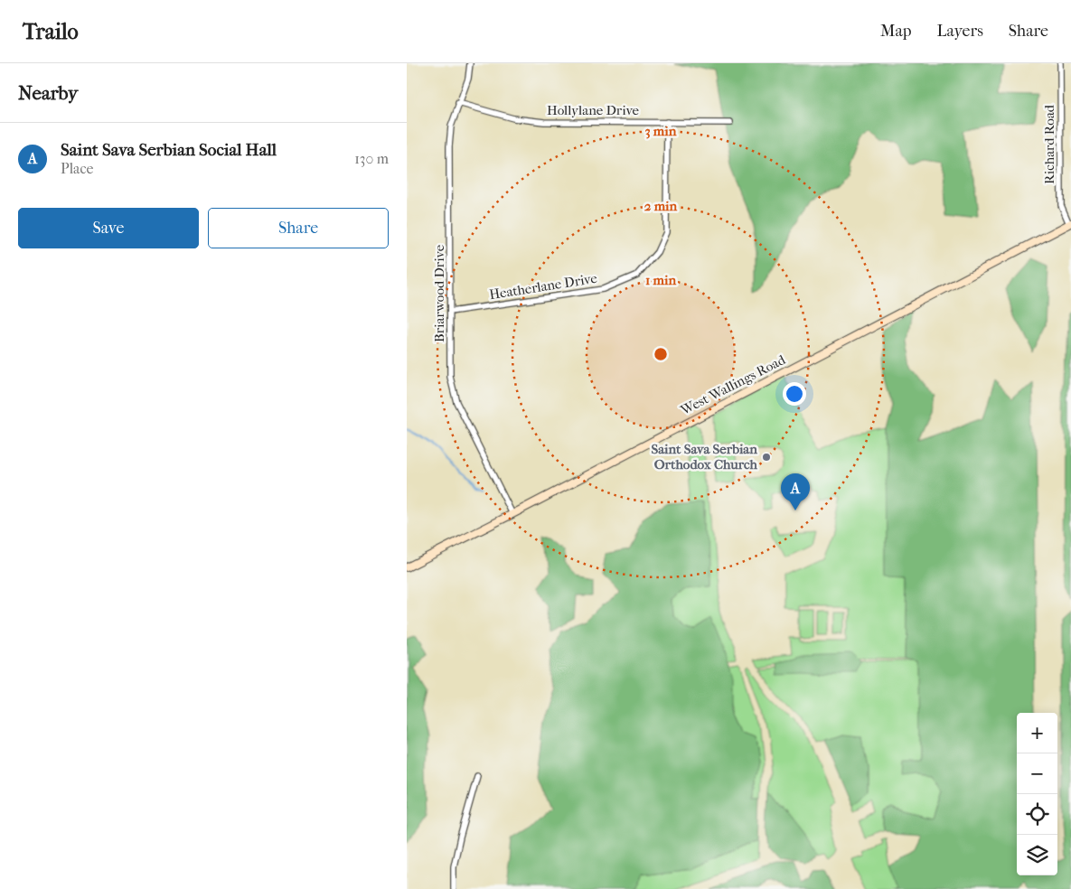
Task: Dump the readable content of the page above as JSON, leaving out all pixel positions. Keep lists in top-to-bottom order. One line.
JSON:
{"streets":{"street":["Hollylane Drive","Richard Road","Heatherlane Drive","Briarwood Drive","West Wallings Road"]},"crossings":[["Hollylane Drive","Heatherlane Drive"],["Hollylane Drive","Briarwood Drive"],["Richard Road","West Wallings Road"],["Heatherlane Drive","Briarwood Drive"],["Briarwood Drive","West Wallings Road"]],"places":["Saint Sava Serbian Orthodox Church"],"page":{"header":"Trailo","nav":["Map","Layers","Share"],"heading":"Nearby","list":[{"mark":"A","name":"Saint Sava Serbian Social Hall","note":"Place","value":"130 m"}],"buttons":["Save","Share"],"pins":"A","map_buttons":["+","−"]},"rings":["3 min","2 min","1 min"]}
